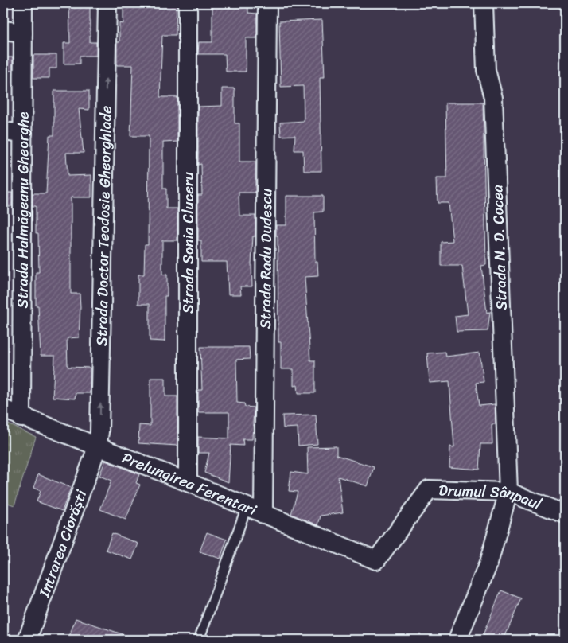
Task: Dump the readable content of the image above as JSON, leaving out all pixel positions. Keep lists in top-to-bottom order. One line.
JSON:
{"streets":{"street":["Strada Halmăgeanu Gheorghe","Strada Doctor Teodosie Gheorghiade","Strada Sonia Cluceru","Strada N. D. Cocea","Strada Radu Dudescu","Prelungirea Ferentari","Drumul Sânpaul","Intrarea Ciorăști"]},"crossings":[["Strada Halmăgeanu Gheorghe","Prelungirea Ferentari"],["Strada Doctor Teodosie Gheorghiade","Prelungirea Ferentari"],["Strada Doctor Teodosie Gheorghiade","Intrarea Ciorăști"],["Strada Sonia Cluceru","Prelungirea Ferentari"],["Strada N. D. Cocea","Drumul Sânpaul"],["Strada Radu Dudescu","Prelungirea Ferentari"],["Prelungirea Ferentari","Drumul Sânpaul"],["Prelungirea Ferentari","Intrarea Ciorăști"]],"one_way":["Strada Doctor Teodosie Gheorghiade"]}
